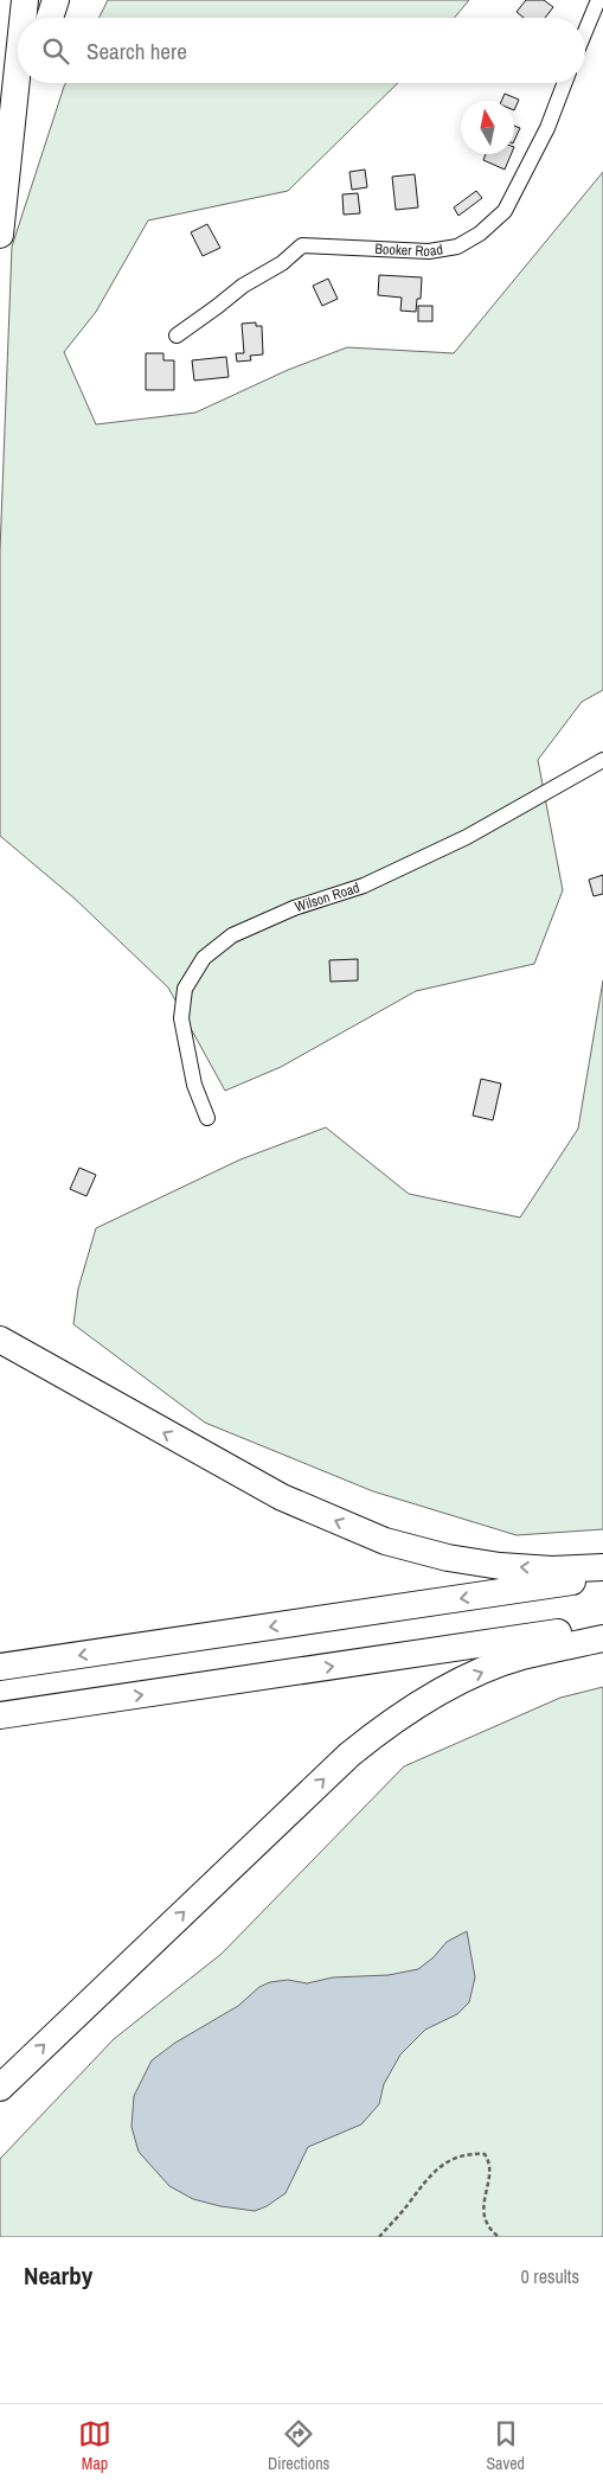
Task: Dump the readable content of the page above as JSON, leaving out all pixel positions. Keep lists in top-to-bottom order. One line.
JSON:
{"streets":{"street":["Booker Road","Wilson Road"]},"north":"top","page":{"search":"Search here","heading":["Nearby","0 results"],"nav":["Map","Directions","Saved"]}}
